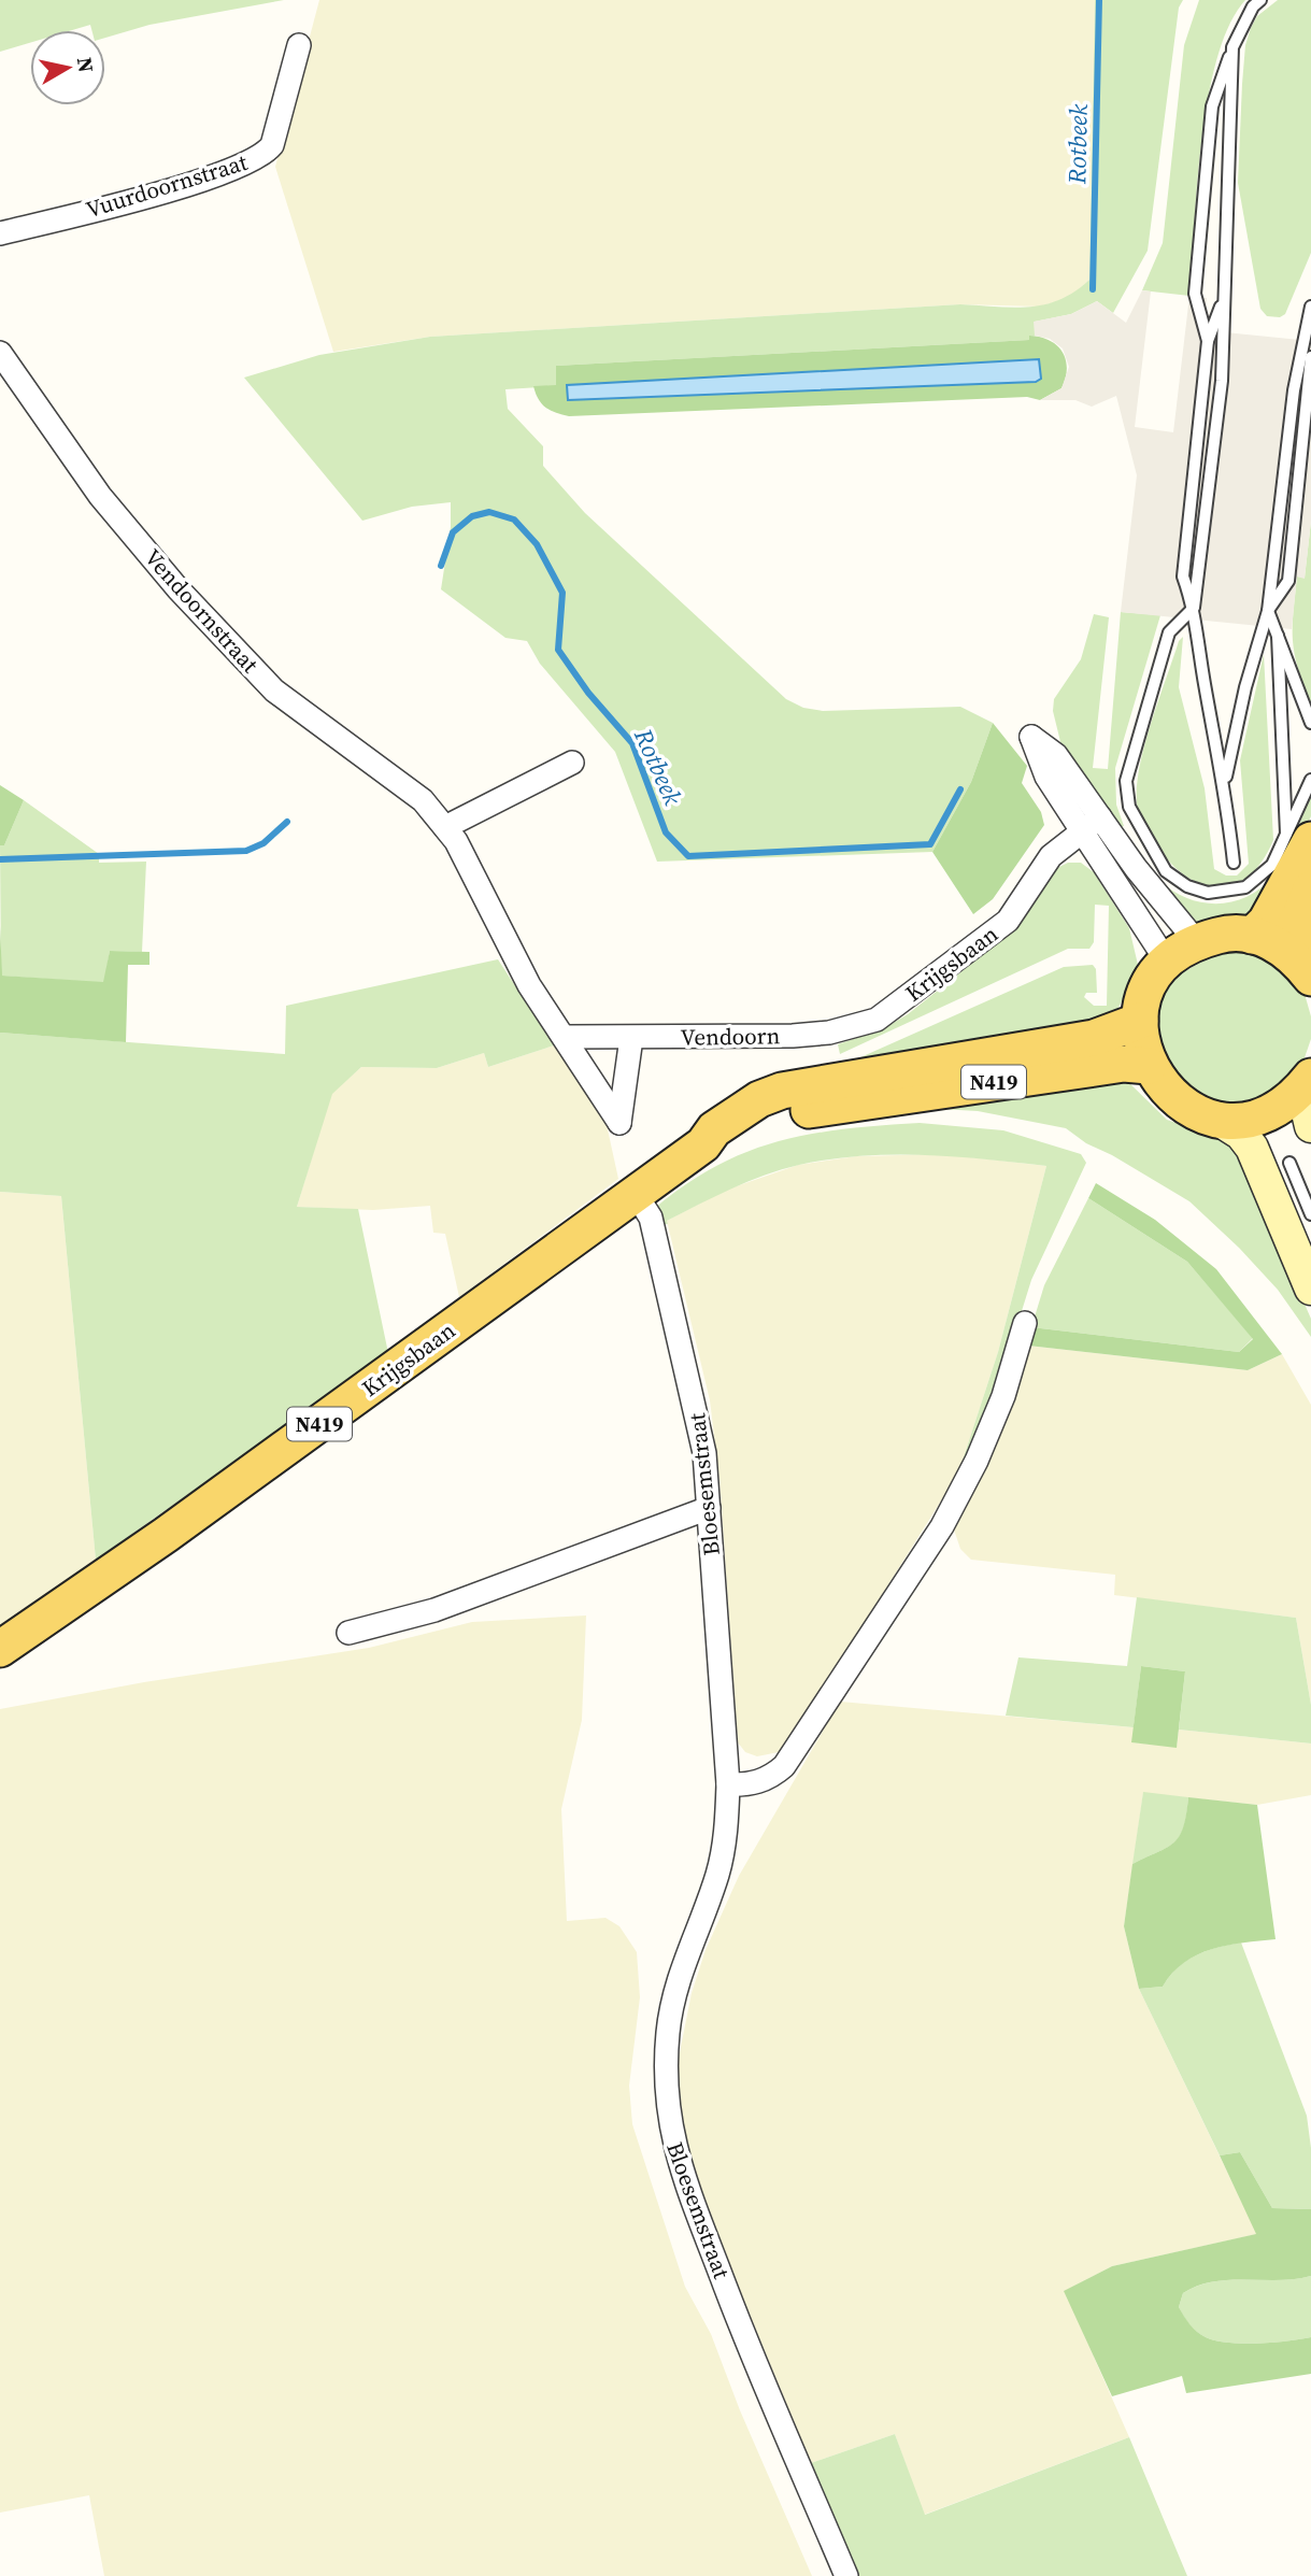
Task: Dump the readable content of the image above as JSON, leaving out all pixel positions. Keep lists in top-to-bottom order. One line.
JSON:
{"streets":{"main road":["Krijgsbaan","N419"],"street":["Vuurdoornstraat","Vendoornstraat","Vendoorn","Bloesemstraat"]},"crossings":[["Vendoornstraat","Vendoorn"],["Krijgsbaan","Vendoorn"],["Krijgsbaan","Bloesemstraat"]],"water":["Rotbeek"],"north":"right"}
